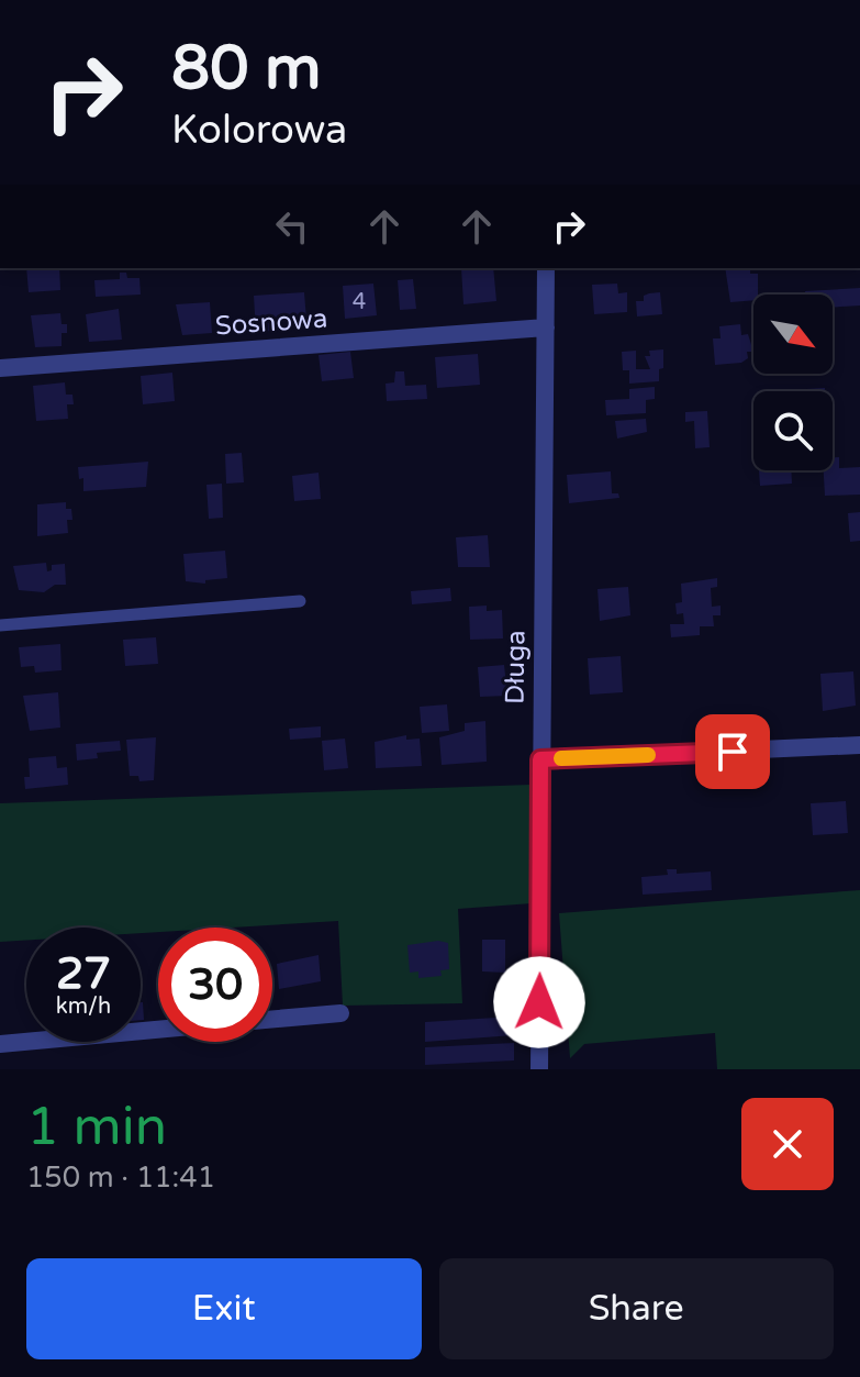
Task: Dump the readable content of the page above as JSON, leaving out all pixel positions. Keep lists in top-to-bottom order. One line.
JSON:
{"streets":{"street":["Sosnowa","Długa"]},"crossings":[["Sosnowa","Długa"]],"house_numbers":["4"],"north":"bottom right","page":{"turn":["80 m","Kolorowa"],"speed":"27 km/h","limit":"30","heading":["1 min","150 m · 11:41"],"buttons":["Exit","Share"]}}
